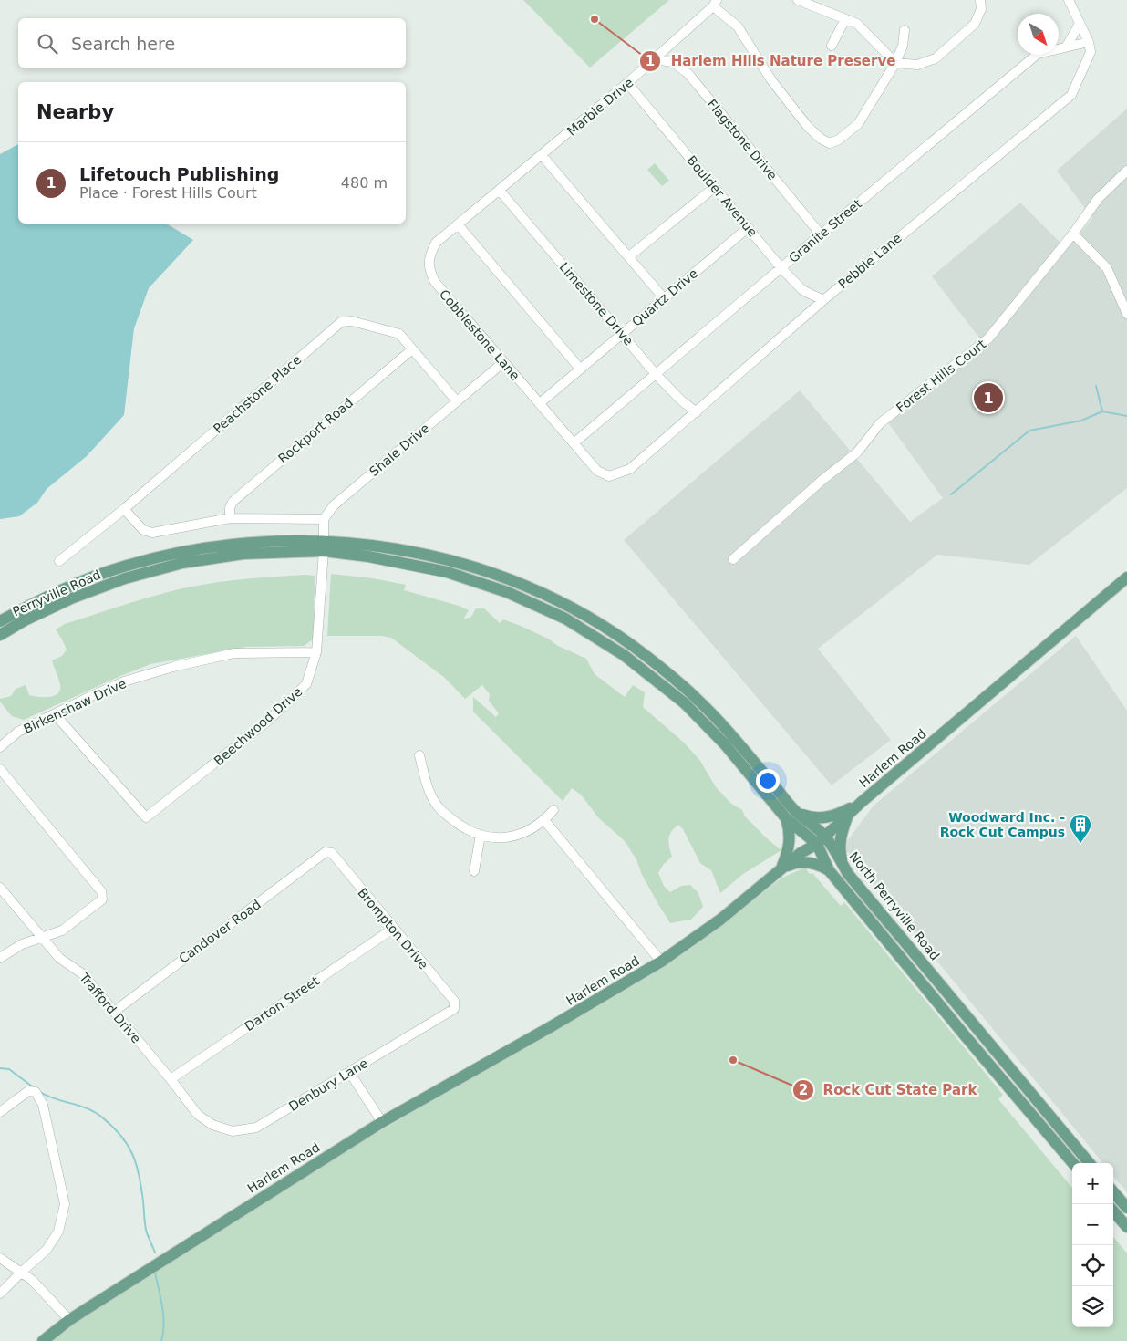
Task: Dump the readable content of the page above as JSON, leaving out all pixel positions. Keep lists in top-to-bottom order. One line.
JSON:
{"streets":{"main road":["Perryville Road","Harlem Road","North Perryville Road"],"street":["Marble Drive","Flagstone Drive","Boulder Avenue","Granite Street","Pebble Lane","Quartz Drive","Limestone Drive","Cobblestone Lane","Forest Hills Court","Peachstone Place","Rockport Road","Shale Drive","Birkenshaw Drive","Beechwood Drive","Brompton Drive","Candover Road","Darton Street","Trafford Drive","Denbury Lane"]},"crossings":[["Marble Drive","Flagstone Drive"],["Marble Drive","Boulder Avenue"],["Marble Drive","Limestone Drive"],["Marble Drive","Cobblestone Lane"],["Flagstone Drive","Granite Street"],["Boulder Avenue","Granite Street"],["Boulder Avenue","Pebble Lane"],["Boulder Avenue","Quartz Drive"],["Granite Street","Pebble Lane"],["Granite Street","Limestone Drive"],["Granite Street","Cobblestone Lane"],["Pebble Lane","Limestone Drive"],["Pebble Lane","Cobblestone Lane"],["Quartz Drive","Limestone Drive"],["Quartz Drive","Cobblestone Lane"],["Limestone Drive","Cobblestone Lane"],["Cobblestone Lane","Shale Drive"],["Peachstone Place","Rockport Road"],["Peachstone Place","Shale Drive"],["Perryville Road","North Perryville Road"],["Birkenshaw Drive","Beechwood Drive"],["Beechwood Drive","North Perryville Road"],["Harlem Road","North Perryville Road"],["Brompton Drive","Candover Road"],["Brompton Drive","Darton Street"],["Brompton Drive","Denbury Lane"],["Candover Road","Trafford Drive"],["Darton Street","Trafford Drive"],["Trafford Drive","Denbury Lane"]],"places":{"other":["Harlem Hills Nature Preserve","Rock Cut State Park"],"building":["Woodward Inc. - Rock Cut Campus"]},"north":"bottom right","page":{"search":"Search here","heading":"Nearby","list":[{"mark":"1","name":"Lifetouch Publishing","note":"Place · Forest Hills Court","value":"480 m"}],"pins":"1","map_buttons":["+","−"]}}
